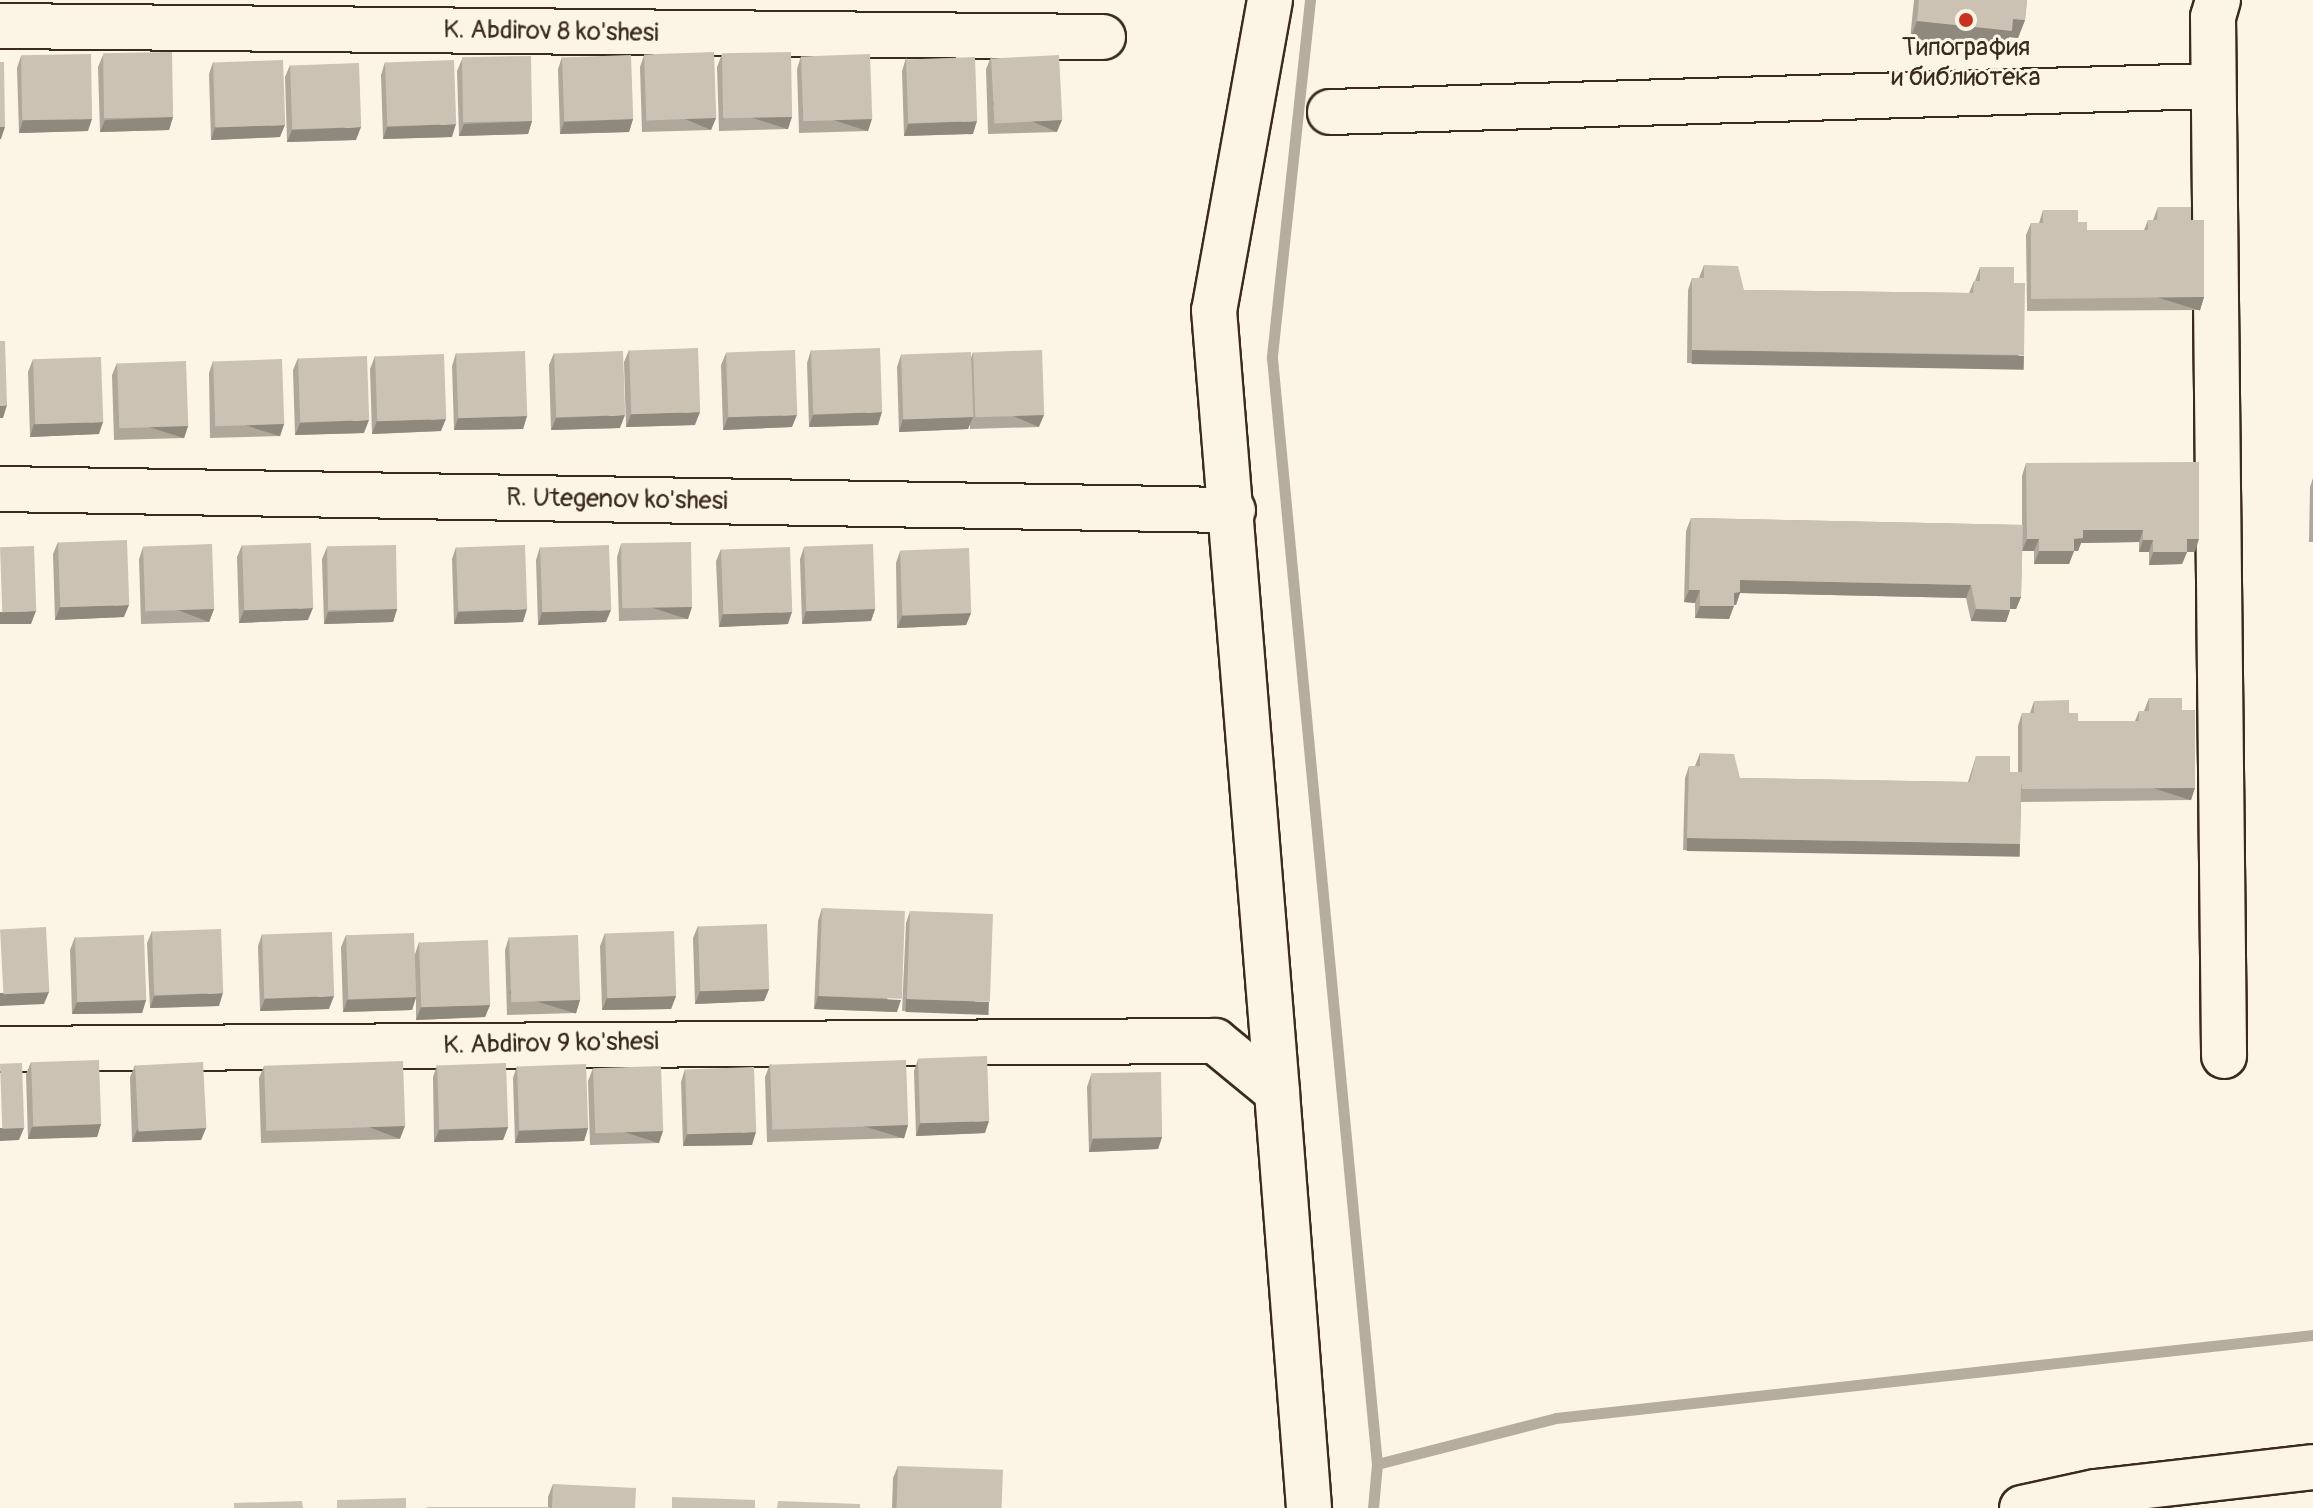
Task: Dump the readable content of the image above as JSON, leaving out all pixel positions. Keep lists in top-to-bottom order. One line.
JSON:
{"streets":{"street":["K. Abdirov 8 ko'shesi","R. Utegenov ko'shesi","K. Abdirov 9 ko'shesi"]},"places":["Типография и библиотека"]}
